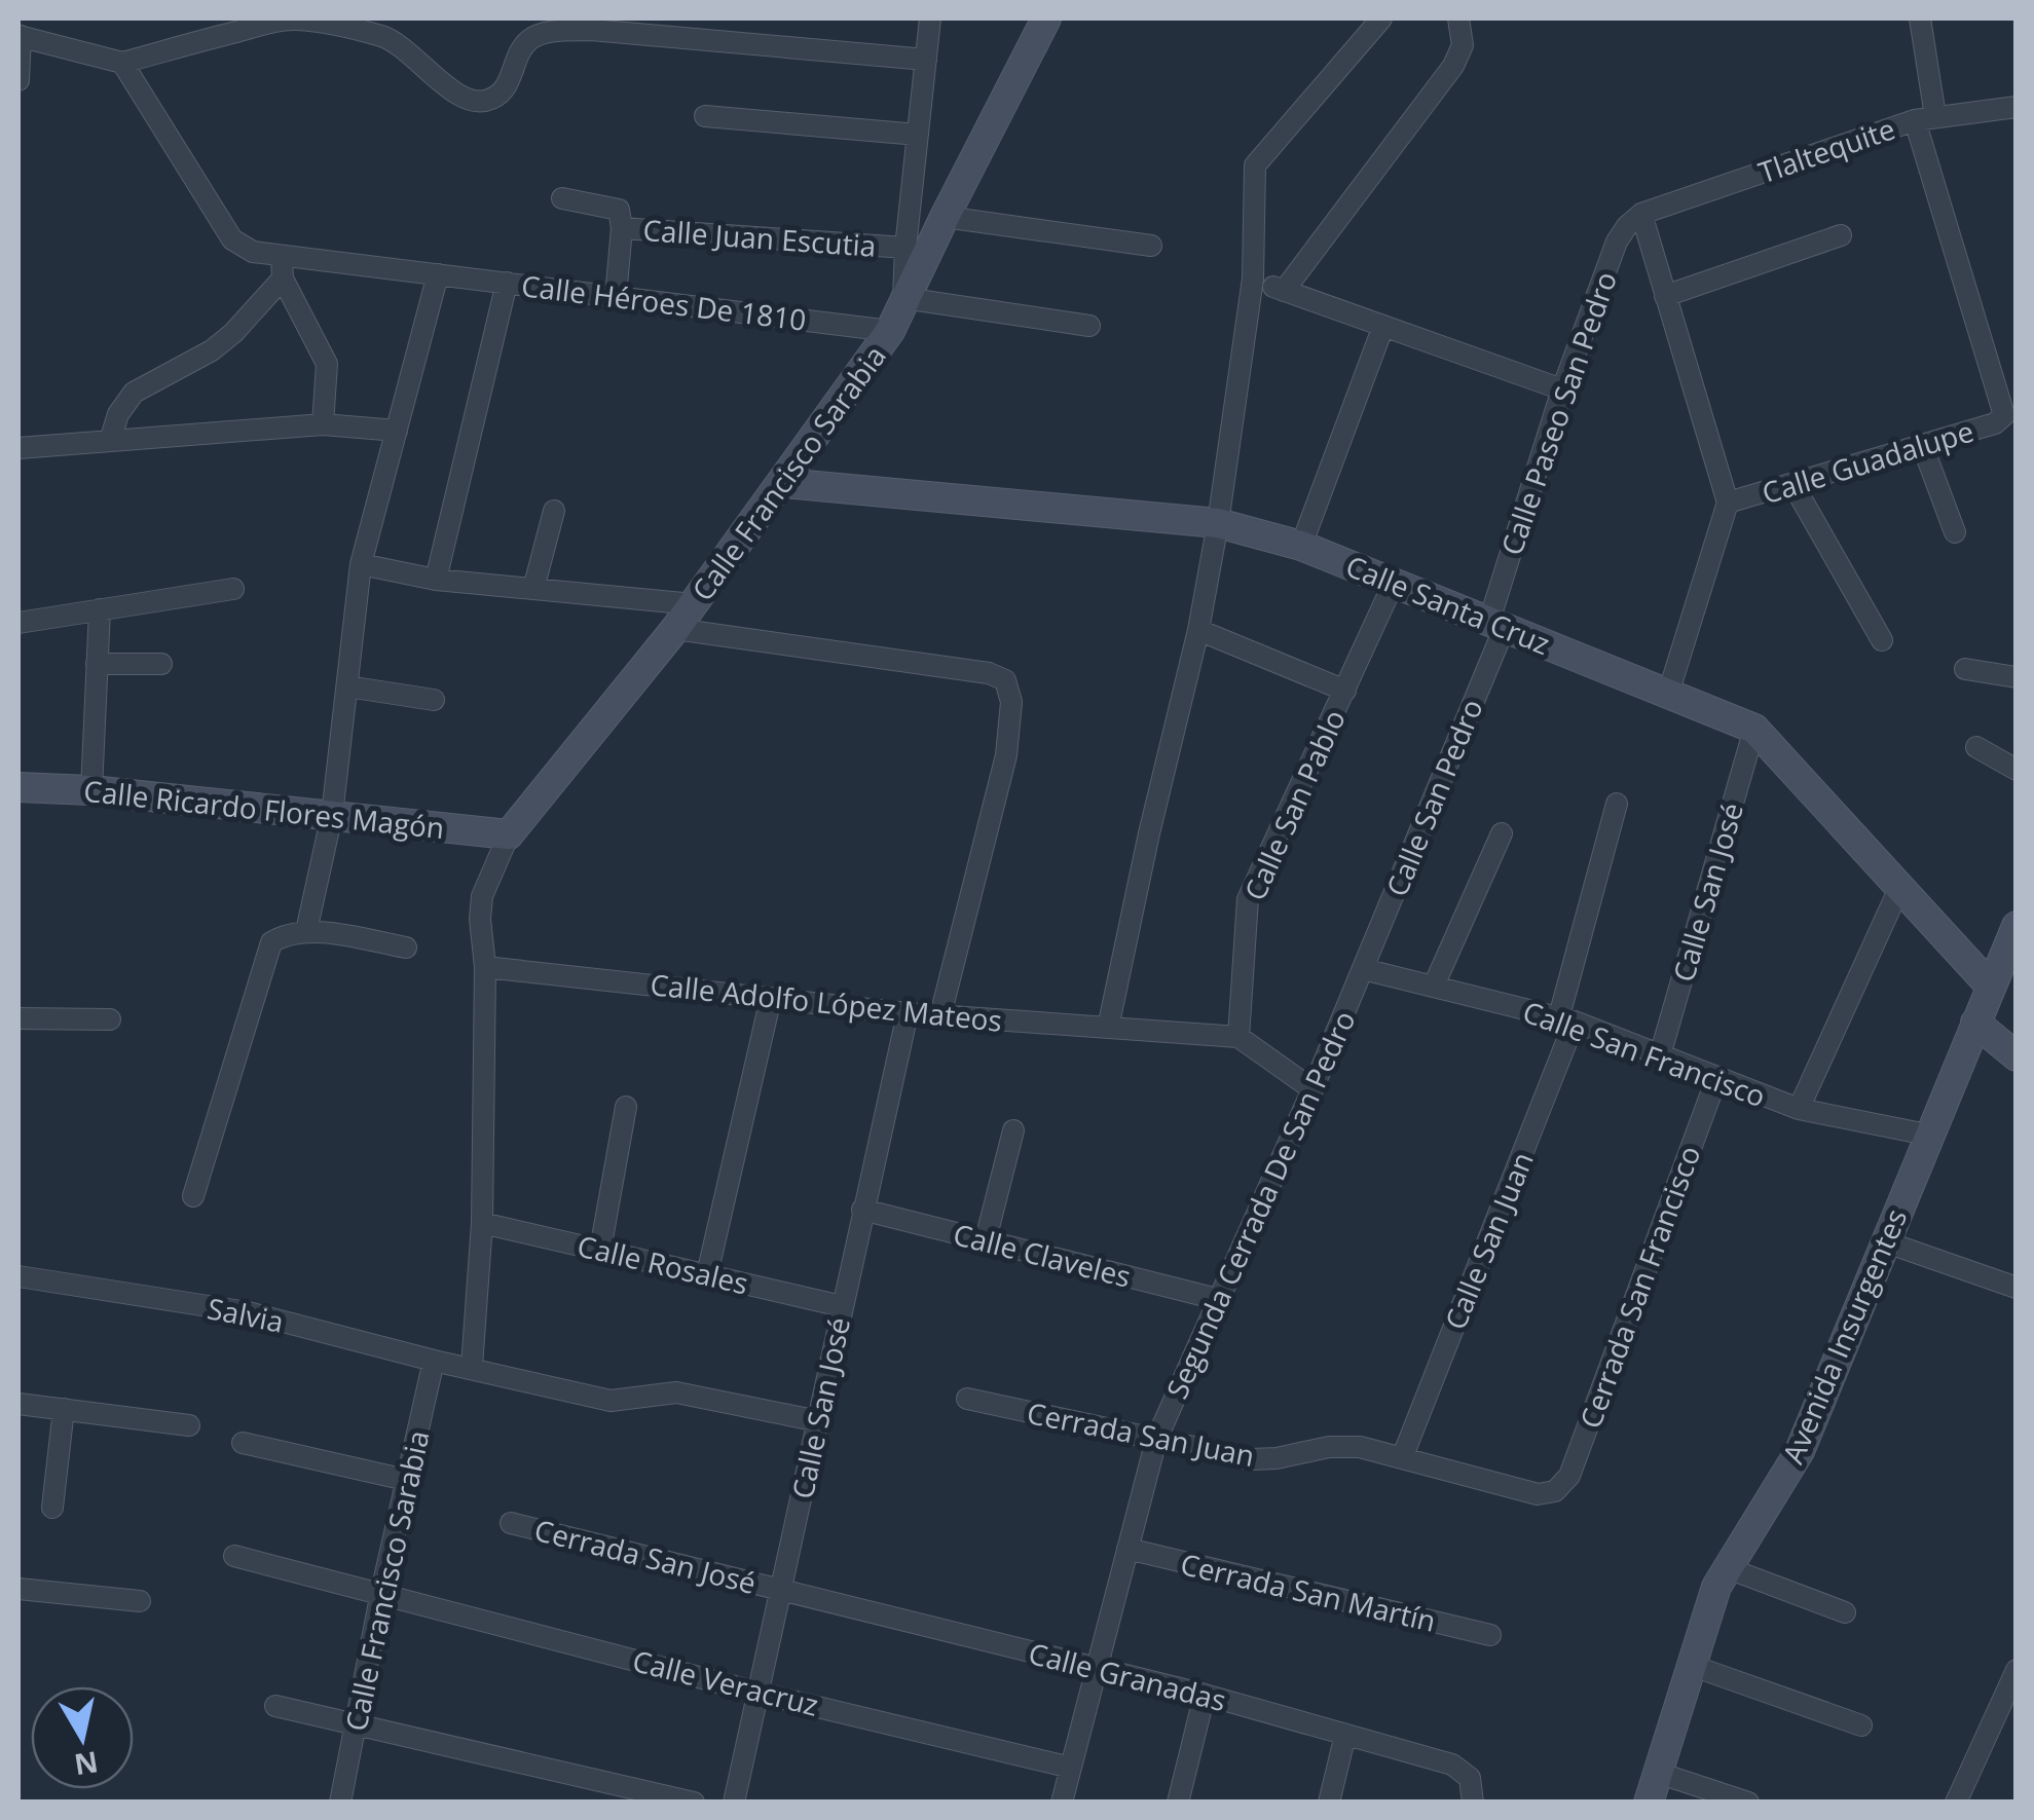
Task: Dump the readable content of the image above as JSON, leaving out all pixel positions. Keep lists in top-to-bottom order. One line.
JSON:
{"streets":{"street":["Tlaltequite","Calle Juan Escutia","Calle Héroes De 1810","Calle Paseo San Pedro","Calle Guadalupe","Calle Francisco Sarabia","Calle Santa Cruz","Calle San Pedro","Calle San Pablo","Calle Ricardo Flores Magón","Calle San José","Calle Adolfo López Mateos","Calle San Francisco","Segunda Cerrada De San Pedro","Calle San Juan","Calle Claveles","Calle Rosales","Cerrada San Francisco","Salvia","Avenida Insurgentes","Cerrada San Juan","Cerrada San José","Cerrada San Martín","Calle Granadas","Calle Veracruz"]},"crossings":[["Tlaltequite","Calle Paseo San Pedro"],["Tlaltequite","Calle Guadalupe"],["Calle Juan Escutia","Calle Héroes De 1810"],["Calle Héroes De 1810","Calle Francisco Sarabia"],["Calle Paseo San Pedro","Calle Guadalupe"],["Calle Paseo San Pedro","Calle Santa Cruz"],["Calle Paseo San Pedro","Calle San Pedro"],["Calle Guadalupe","Calle Santa Cruz"],["Calle Francisco Sarabia","Calle Santa Cruz"],["Calle Francisco Sarabia","Calle Ricardo Flores Magón"],["Calle Francisco Sarabia","Calle Adolfo López Mateos"],["Calle Francisco Sarabia","Salvia"],["Calle Francisco Sarabia","Calle Veracruz"],["Calle Santa Cruz","Calle San Pedro"],["Calle Santa Cruz","Calle San Pablo"],["Calle Santa Cruz","Calle San José"],["Calle Santa Cruz","Avenida Insurgentes"],["Calle San Pedro","Calle San Francisco"],["Calle San Pedro","Segunda Cerrada De San Pedro"],["Calle San Pablo","Calle Adolfo López Mateos"],["Calle San José","Calle Adolfo López Mateos"],["Calle San José","Calle San Francisco"],["Calle San José","Calle Claveles"],["Calle San José","Calle Rosales"],["Calle San José","Salvia"],["Calle San José","Cerrada San José"],["Calle San José","Calle Granadas"],["Calle San José","Calle Veracruz"],["Calle San Francisco","Segunda Cerrada De San Pedro"],["Calle San Francisco","Calle San Juan"],["Calle San Francisco","Cerrada San Francisco"],["Calle San Francisco","Avenida Insurgentes"],["Segunda Cerrada De San Pedro","Calle Claveles"],["Segunda Cerrada De San Pedro","Cerrada San Juan"],["Calle San Juan","Cerrada San Juan"],["Cerrada San Francisco","Cerrada San Juan"],["Cerrada San José","Calle Granadas"]],"north":"bottom"}
